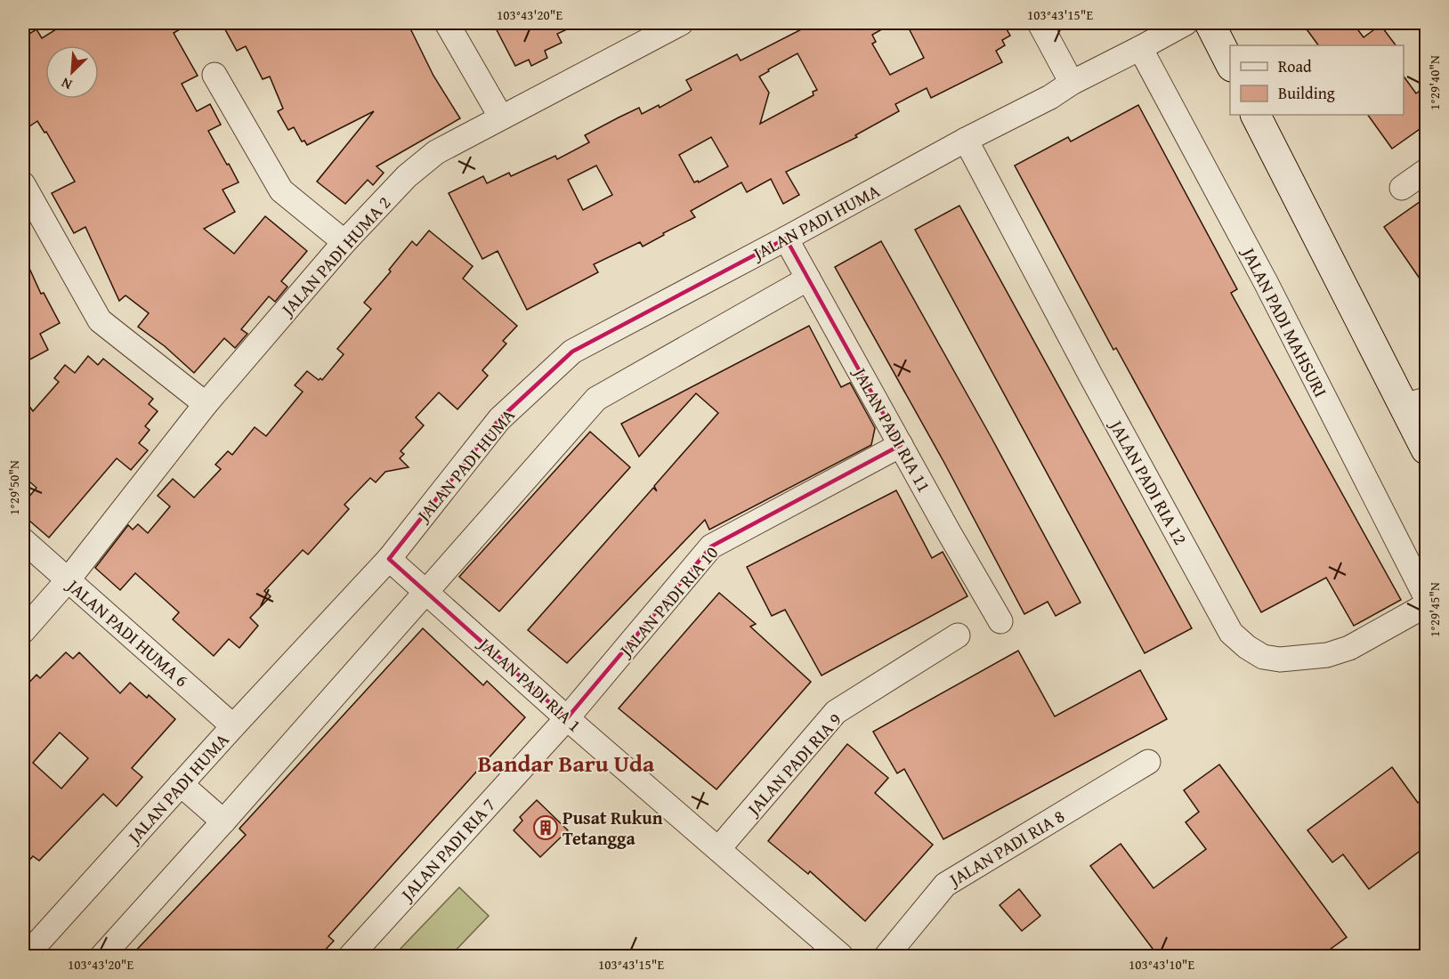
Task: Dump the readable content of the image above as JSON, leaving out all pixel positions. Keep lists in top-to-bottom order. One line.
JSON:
{"streets":{"street":["JALAN PADI HUMA","JALAN PADI HUMA 2","JALAN PADI MAHSURI","JALAN PADI RIA 11","JALAN PADI RIA 12","JALAN PADI RIA 10","JALAN PADI HUMA 6","JALAN PADI RIA 1","JALAN PADI RIA 9","JALAN PADI RIA 8","JALAN PADI RIA 7"]},"crossings":[["JALAN PADI HUMA","JALAN PADI MAHSURI"],["JALAN PADI HUMA","JALAN PADI RIA 11"],["JALAN PADI HUMA","JALAN PADI RIA 12"],["JALAN PADI HUMA","JALAN PADI HUMA 6"],["JALAN PADI HUMA","JALAN PADI RIA 1"],["JALAN PADI HUMA 2","JALAN PADI HUMA 6"],["JALAN PADI RIA 11","JALAN PADI RIA 10"],["JALAN PADI RIA 10","JALAN PADI RIA 1"],["JALAN PADI RIA 10","JALAN PADI RIA 7"],["JALAN PADI RIA 1","JALAN PADI RIA 9"],["JALAN PADI RIA 1","JALAN PADI RIA 7"]],"districts":["Bandar Baru Uda"],"places":{"building":["Pusat Rukun Tetangga"]},"legend":["Road","Building"],"north":"bottom left","coordinates":["103°43'20\"E","103°43'15\"E","1°29'40\"N","1°29'50\"N","1°29'45\"N","103°43'10\"E"]}
